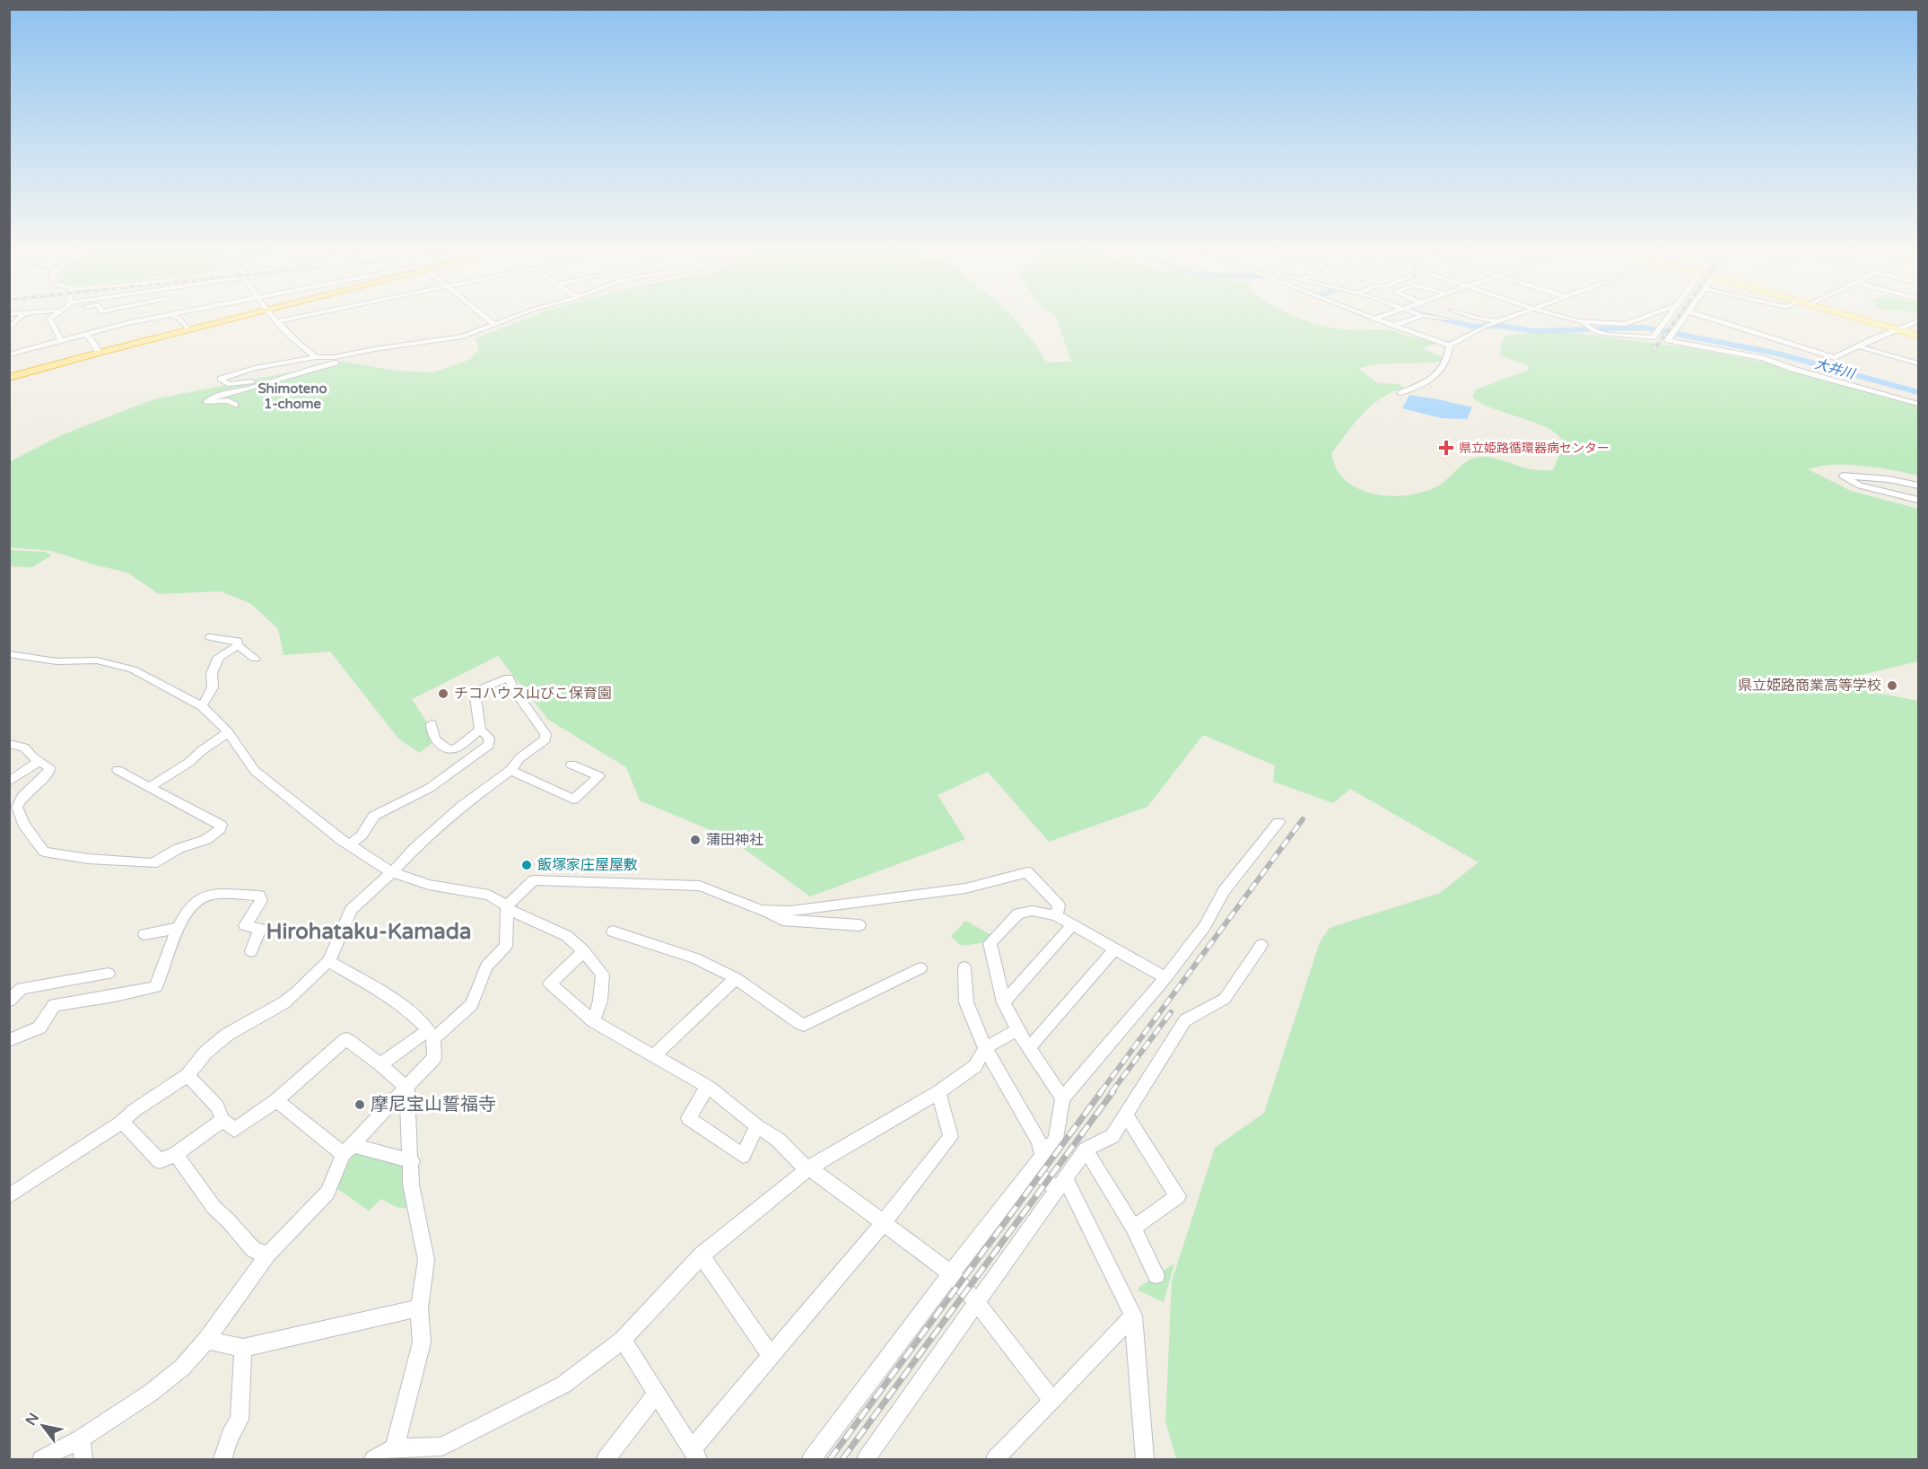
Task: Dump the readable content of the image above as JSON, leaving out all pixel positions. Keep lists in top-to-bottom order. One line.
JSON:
{"districts":["Shimoteno 1-chome","Hirohataku-Kamada"],"water":["大井川"],"places":{"health":["県立姫路循環器病センター"],"other":["県立姫路商業高等学校","チコハウス山びこ保育園","蒲田神社","飯塚家庄屋屋敷","摩尼宝山誓福寺"]},"north":"top left"}
